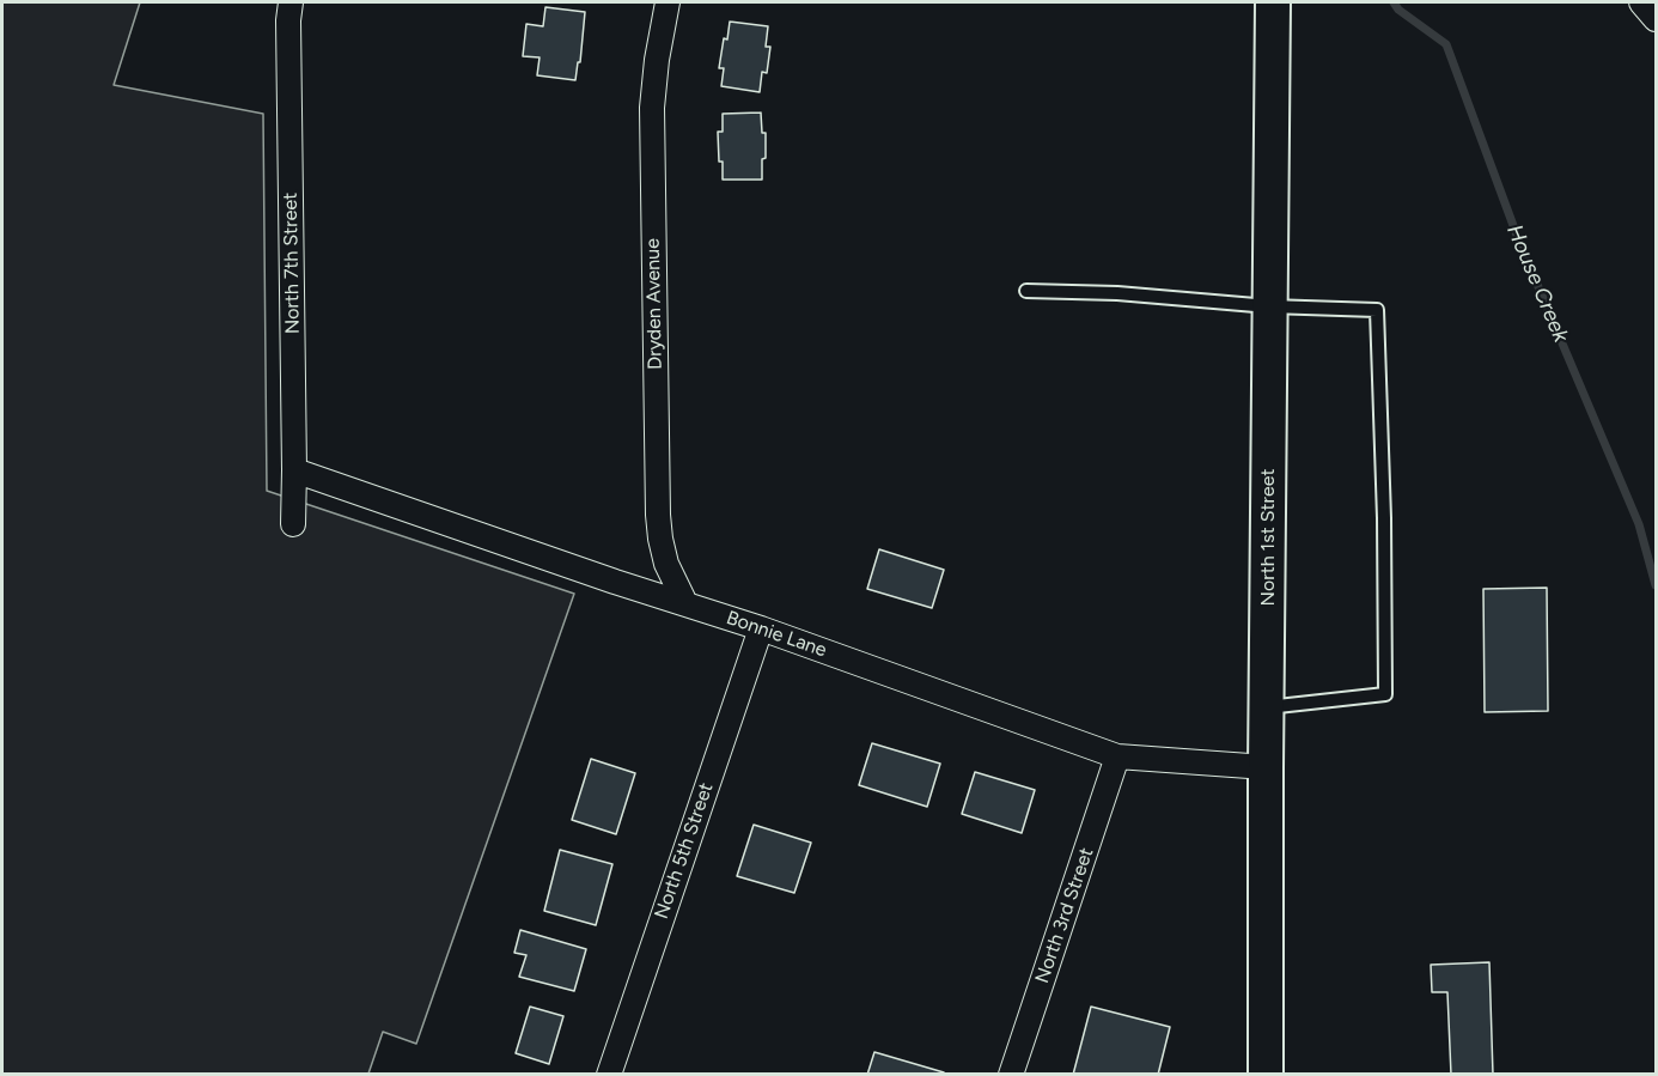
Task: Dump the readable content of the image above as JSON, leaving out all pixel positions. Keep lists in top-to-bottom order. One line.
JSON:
{"streets":{"main road":["North 1st Street"],"street":["North 7th Street","Dryden Avenue","Bonnie Lane","North 5th Street","North 3rd Street"]},"crossings":[["North 7th Street","Bonnie Lane"],["Dryden Avenue","Bonnie Lane"],["North 1st Street","Bonnie Lane"],["Bonnie Lane","North 5th Street"],["Bonnie Lane","North 3rd Street"]],"water":["House Creek"]}
